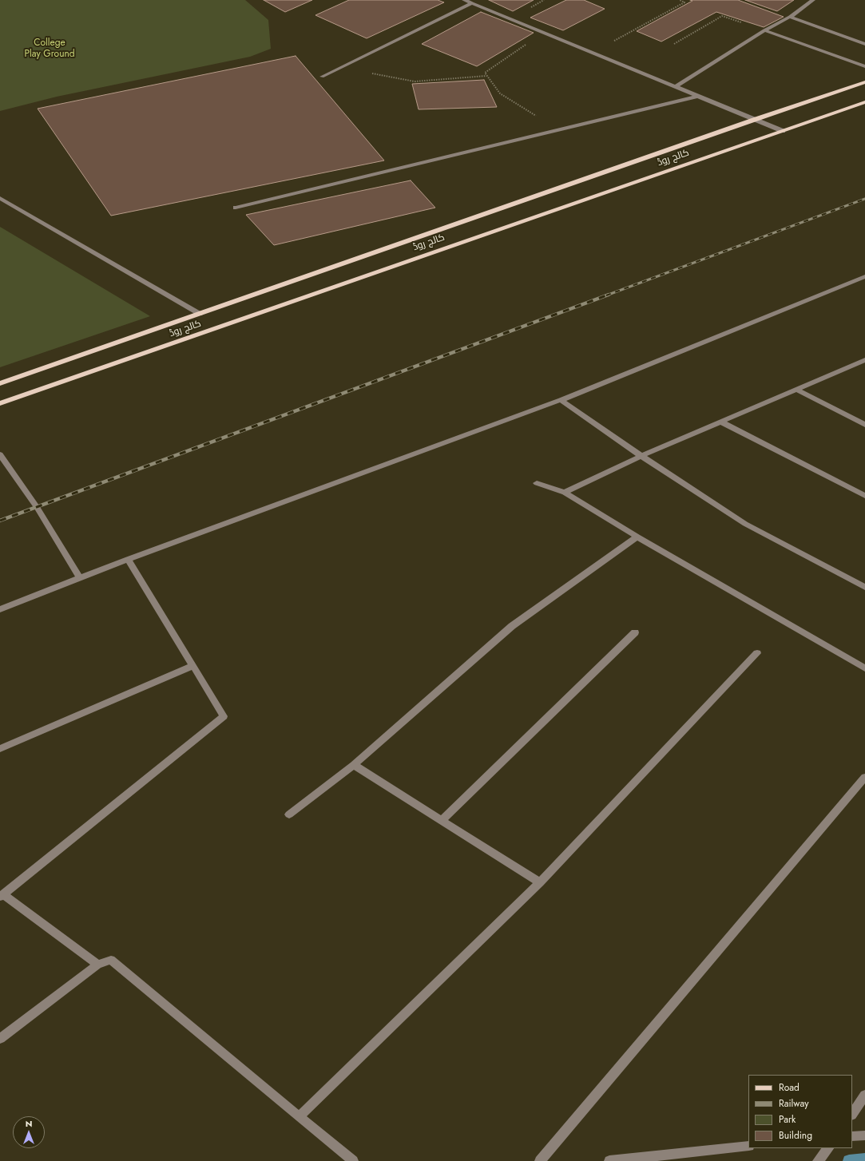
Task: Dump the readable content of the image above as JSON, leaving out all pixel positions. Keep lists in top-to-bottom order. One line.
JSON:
{"streets":{"main road":["کالج روڈ"]},"parks":["College Play Ground"],"legend":["Road","Railway","Park","Building"],"north":"top"}
